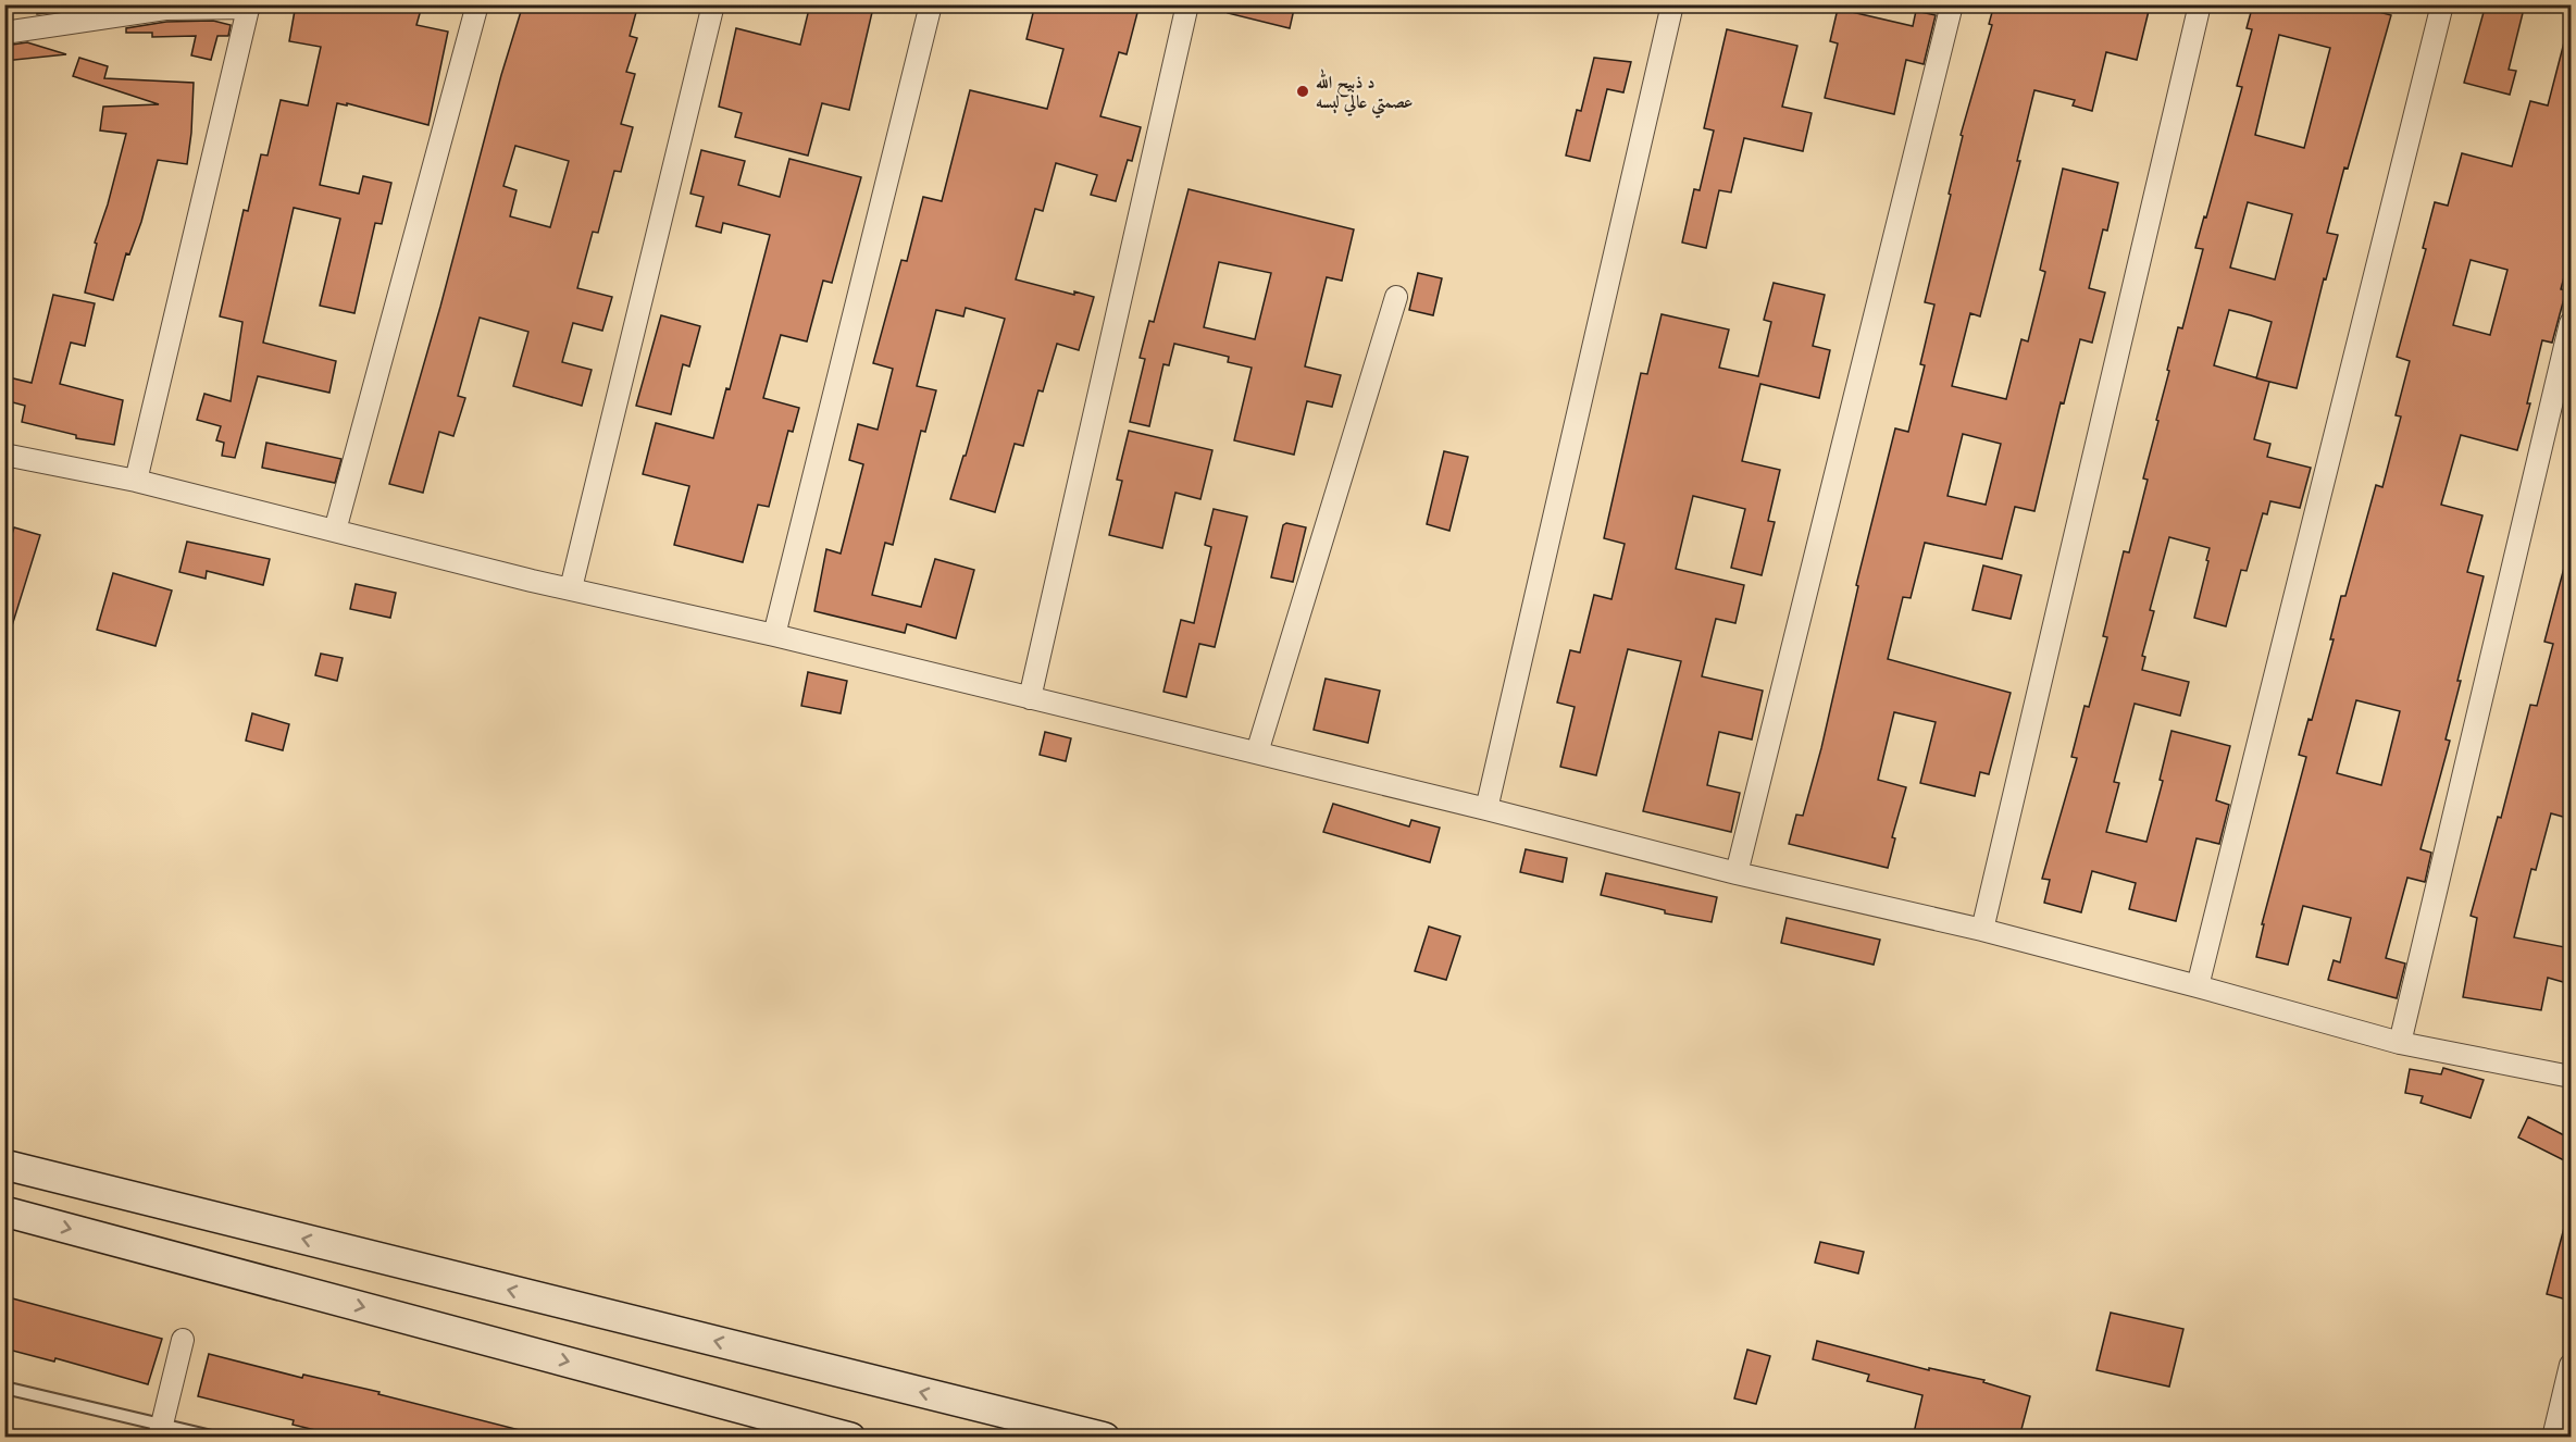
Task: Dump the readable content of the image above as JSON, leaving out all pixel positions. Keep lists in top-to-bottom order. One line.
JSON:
{"places":["د ذبیح الله عصمتي عالي لېسه"]}
